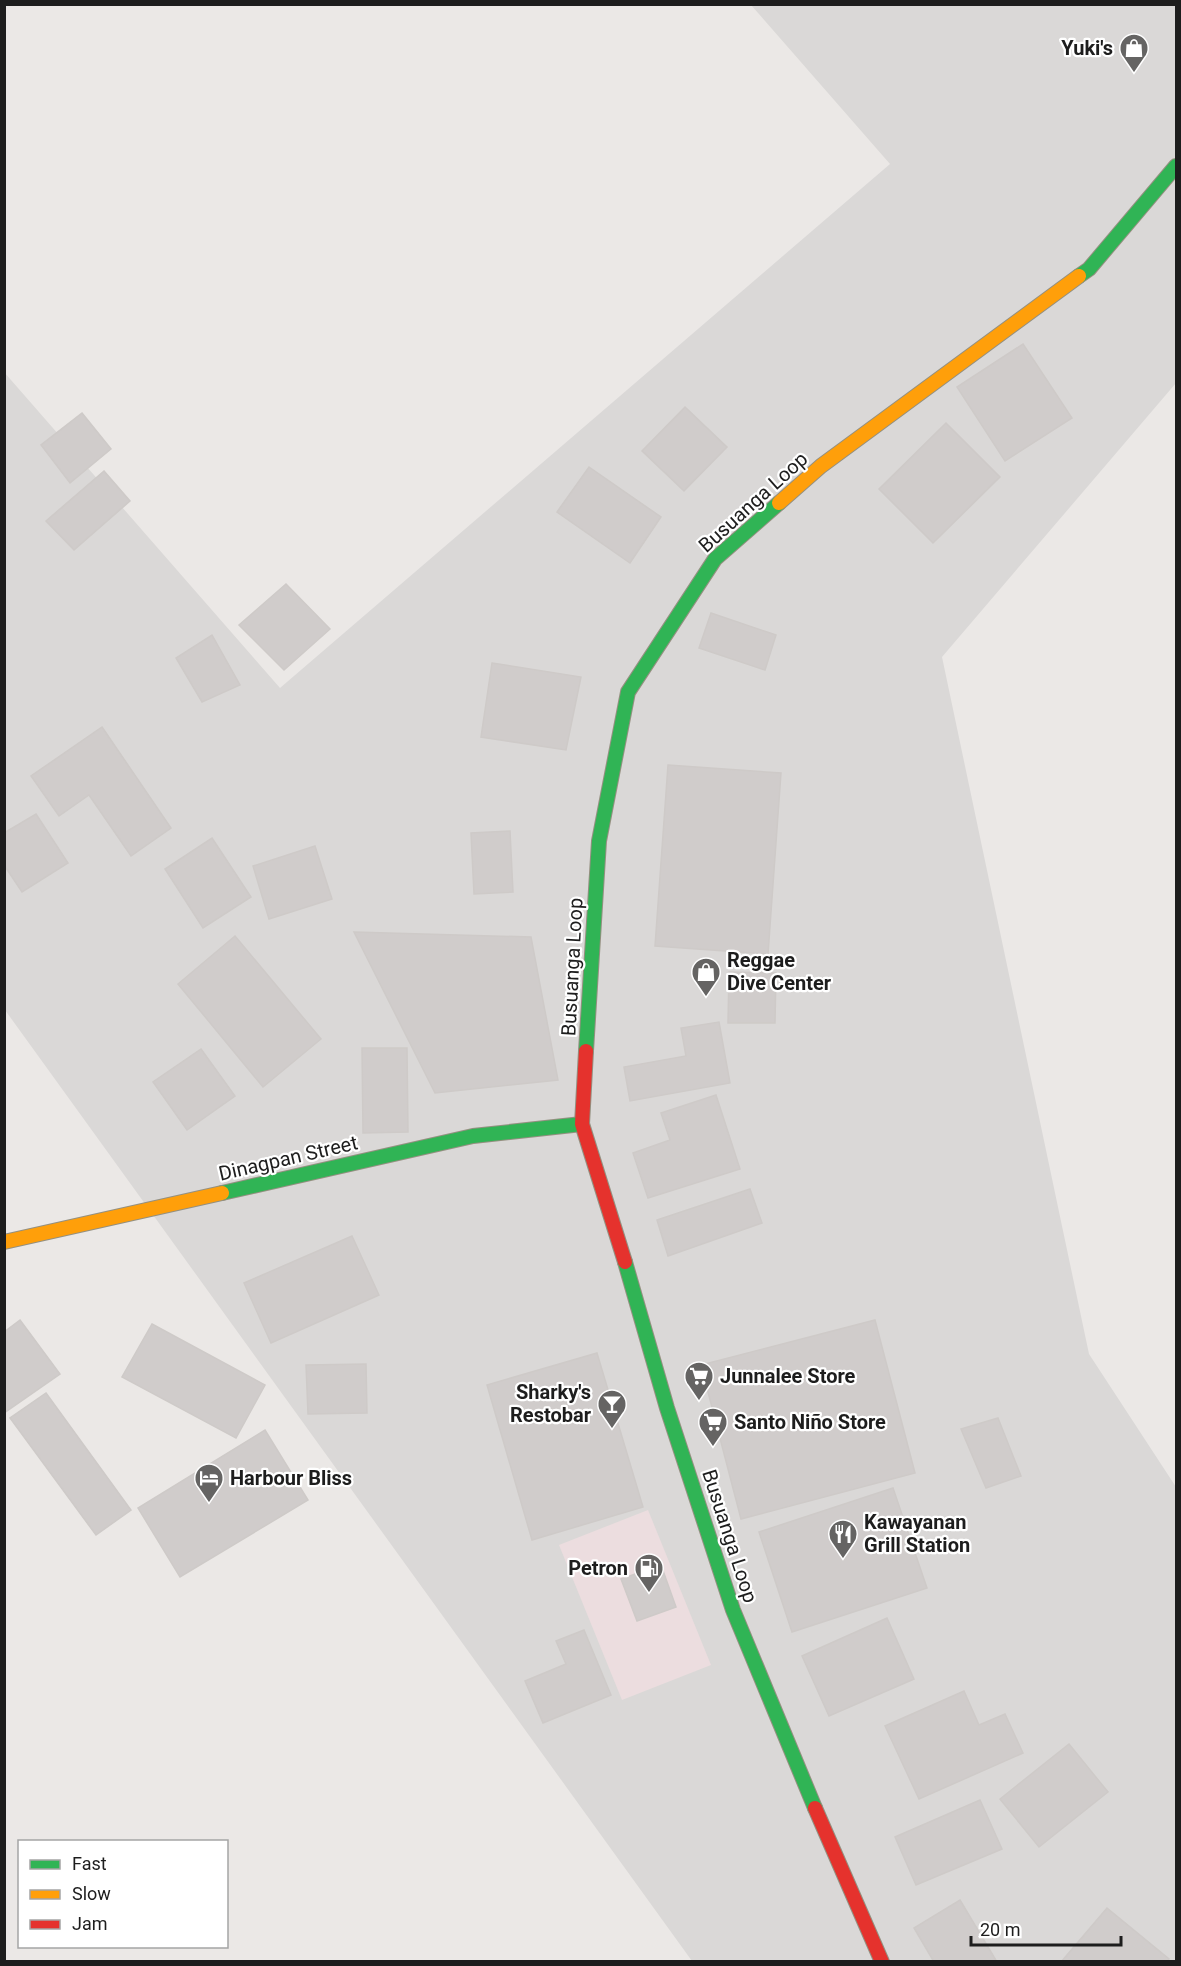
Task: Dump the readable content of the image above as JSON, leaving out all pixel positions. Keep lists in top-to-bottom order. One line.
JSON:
{"streets":{"main road":["Busuanga Loop","Dinagpan Street"]},"crossings":[["Busuanga Loop","Dinagpan Street"]],"places":{"shop":["Yuki's","Reggae Dive Center"],"supermarket":["Junnalee Store","Santo Niño Store"],"bar":["Sharky's Restobar"],"hotel":["Harbour Bliss"],"restaurant":["Kawayanan Grill Station"],"fuel station":["Petron"]},"legend":["Fast","Slow","Jam"],"scale_bar":"20 m"}
